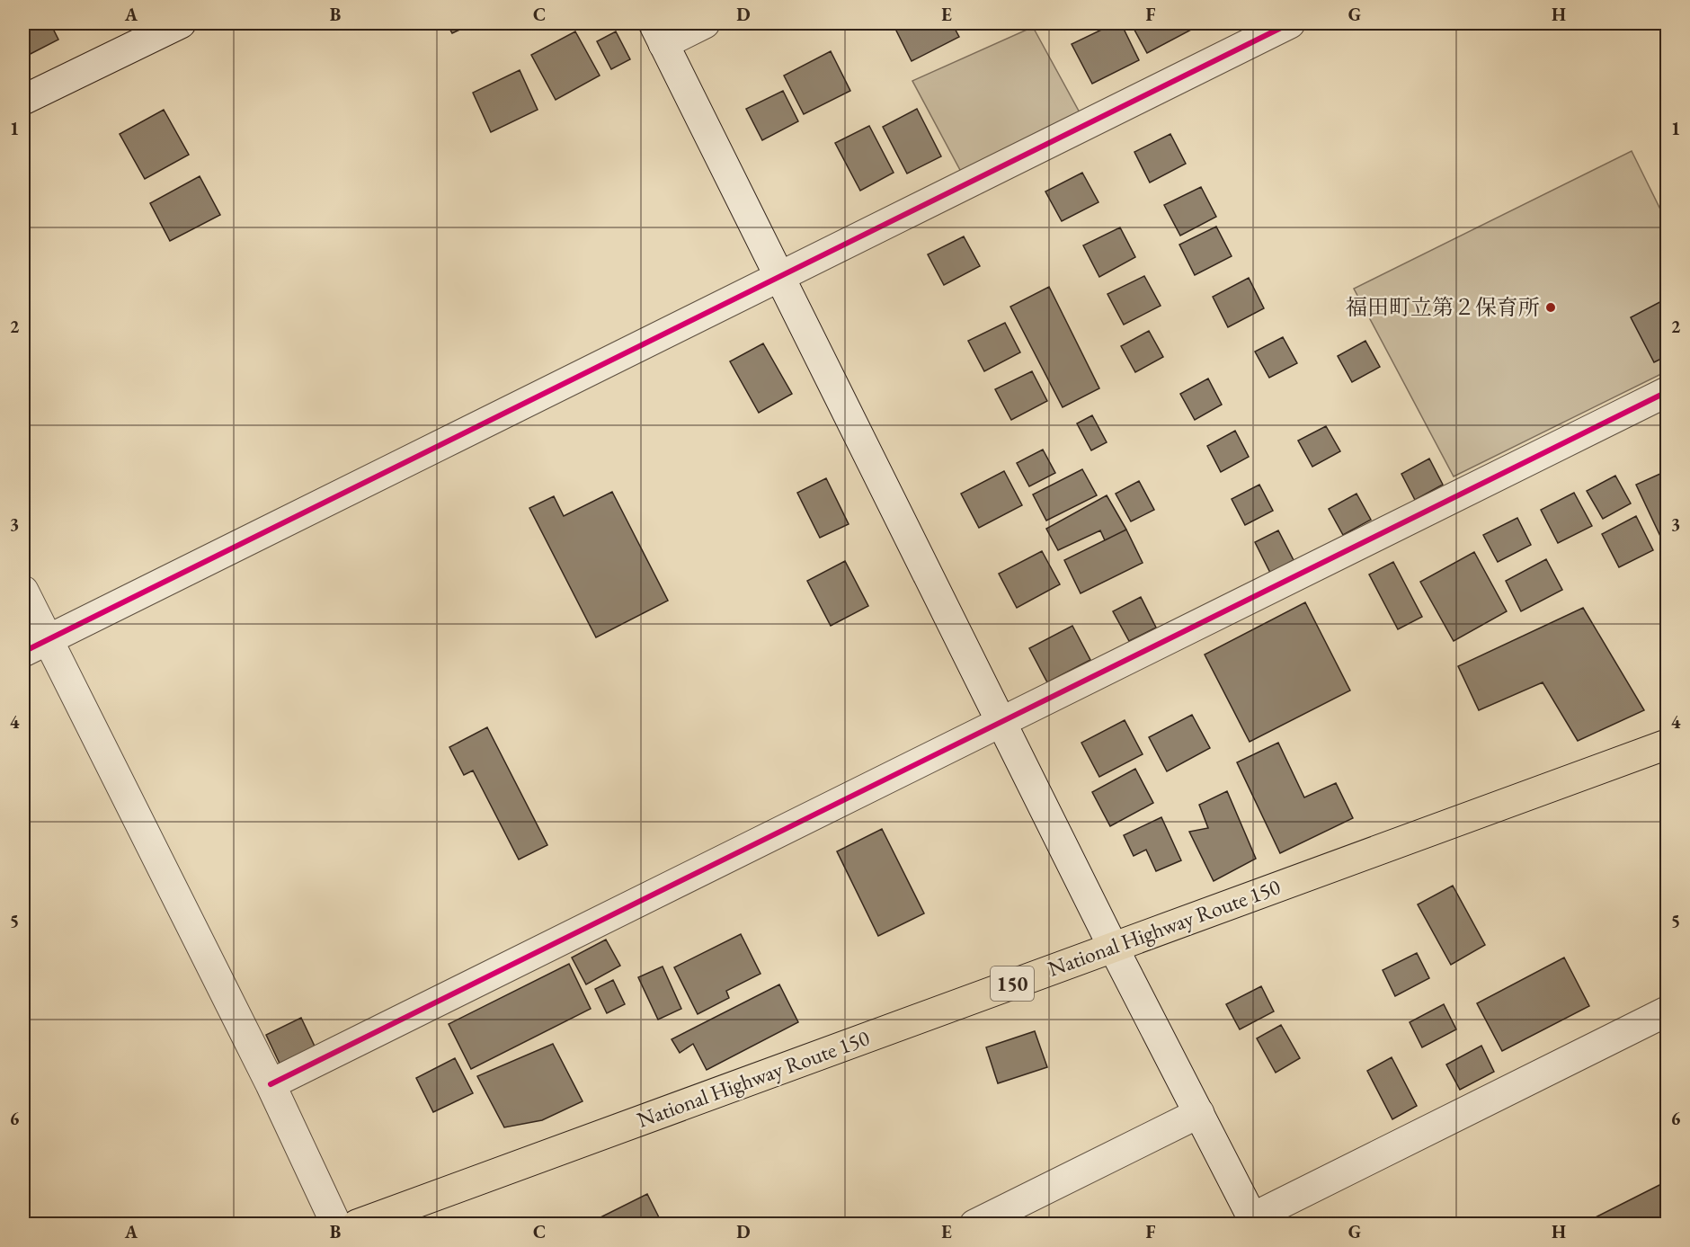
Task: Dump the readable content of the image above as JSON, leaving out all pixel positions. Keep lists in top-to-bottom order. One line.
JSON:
{"streets":{"highway":["National Highway Route 150","150"]},"places":["福田町立第２保育所"],"grid":{"columns":["A","B","C","D","E","F","G","H"],"rows":["1","2","3","4","5","6"]}}
